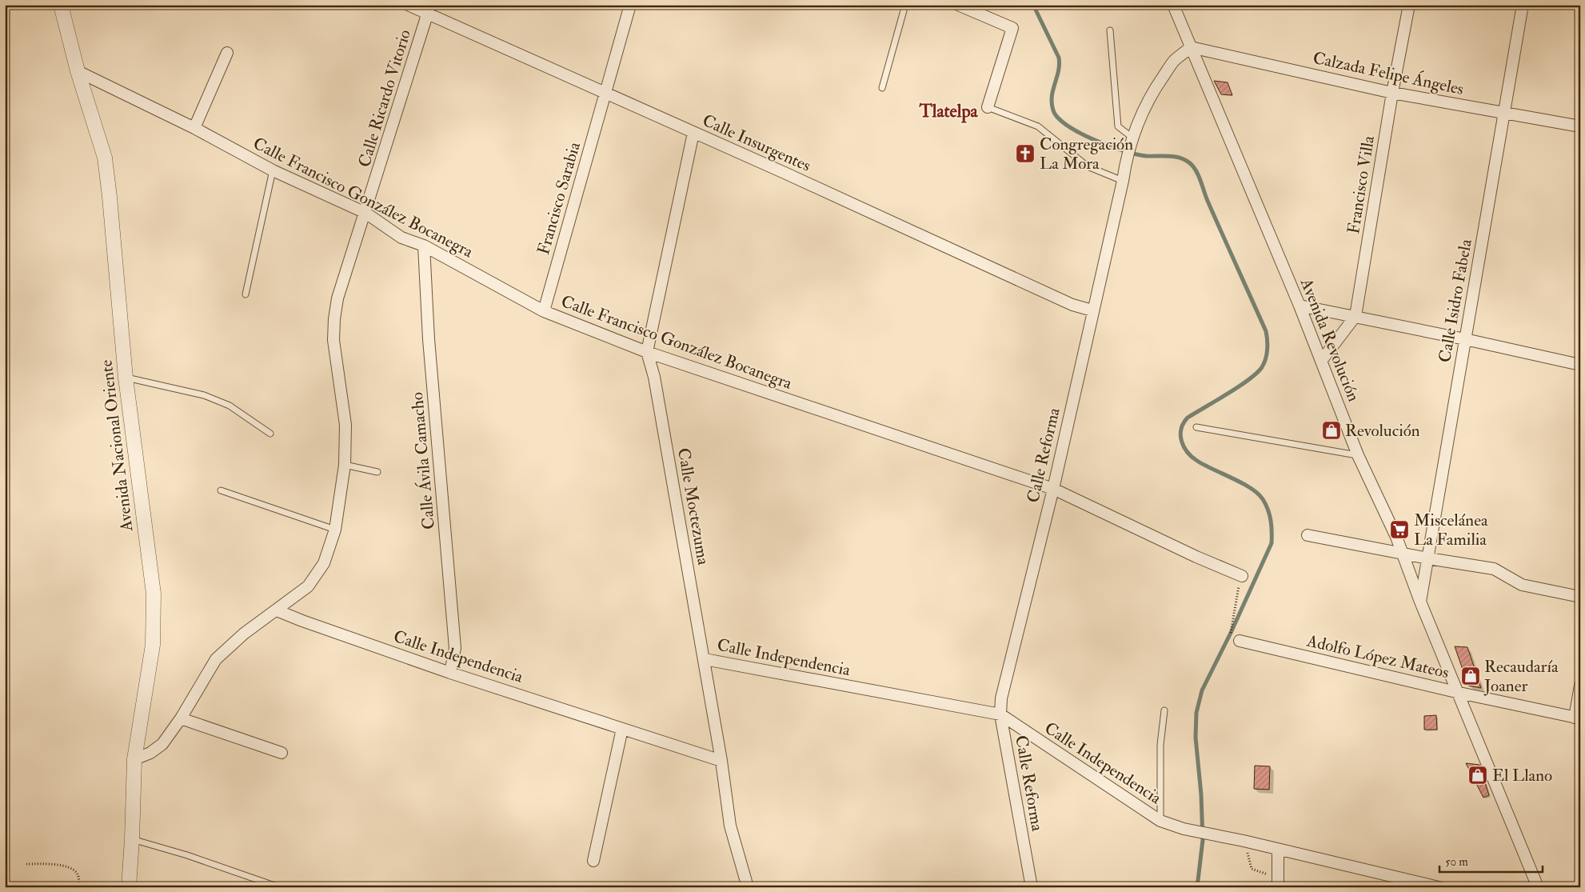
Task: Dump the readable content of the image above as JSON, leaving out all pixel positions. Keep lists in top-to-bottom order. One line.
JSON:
{"streets":{"street":["Calzada Felipe Ángeles","Calle Ricardo Vitorio","Calle Insurgentes","Francisco Villa","Calle Francisco González Bocanegra","Francisco Sarabia","Calle Isidro Fabela","Avenida Revolución","Avenida Nacional Oriente","Calle Reforma","Calle Ávila Camacho","Calle Moctezuma","Calle Independencia","Adolfo López Mateos"]},"crossings":[["Calzada Felipe Ángeles","Francisco Villa"],["Calzada Felipe Ángeles","Calle Isidro Fabela"],["Calzada Felipe Ángeles","Avenida Revolución"],["Calzada Felipe Ángeles","Calle Reforma"],["Calle Ricardo Vitorio","Calle Insurgentes"],["Calle Ricardo Vitorio","Calle Francisco González Bocanegra"],["Calle Ricardo Vitorio","Avenida Nacional Oriente"],["Calle Ricardo Vitorio","Calle Independencia"],["Calle Insurgentes","Francisco Sarabia"],["Calle Insurgentes","Calle Reforma"],["Calle Insurgentes","Calle Moctezuma"],["Francisco Villa","Avenida Revolución"],["Calle Francisco González Bocanegra","Francisco Sarabia"],["Calle Francisco González Bocanegra","Avenida Nacional Oriente"],["Calle Francisco González Bocanegra","Calle Reforma"],["Calle Francisco González Bocanegra","Calle Ávila Camacho"],["Calle Francisco González Bocanegra","Calle Moctezuma"],["Calle Isidro Fabela","Avenida Revolución"],["Avenida Revolución","Calle Reforma"],["Avenida Revolución","Adolfo López Mateos"],["Calle Reforma","Calle Independencia"],["Calle Ávila Camacho","Calle Independencia"],["Calle Moctezuma","Calle Independencia"]],"districts":["Tlatelpa"],"places":{"church":["Congregación La Mora"],"shop":["Revolución","Recaudaría Joaner","El Llano"],"supermarket":["Miscelánea La Familia"]},"scale_bar":"50 m"}
